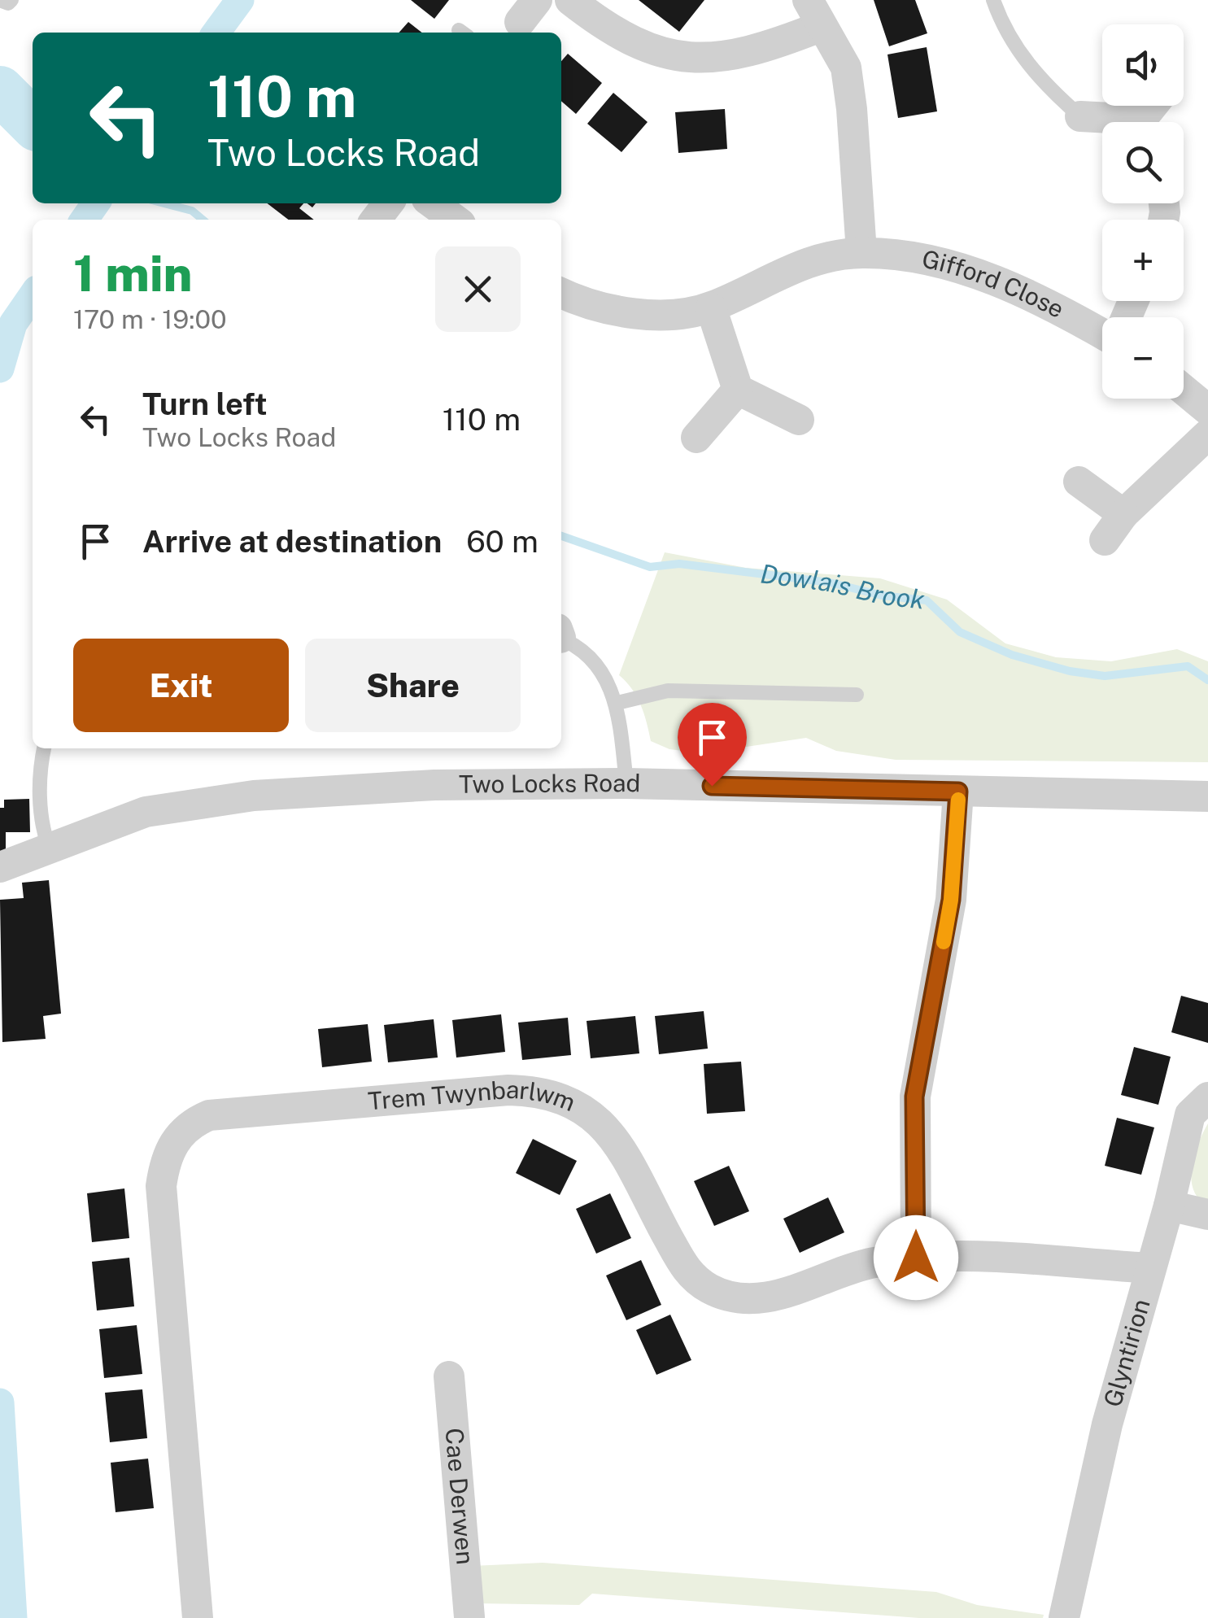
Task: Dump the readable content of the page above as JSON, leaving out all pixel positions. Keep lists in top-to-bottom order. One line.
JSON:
{"streets":{"street":["Gifford Close","Two Locks Road","Trem Twynbarlwm","Glyntirion","Cae Derwen"]},"crossings":[["Trem Twynbarlwm","Glyntirion"]],"water":["Dowlais Brook"],"page":{"map_buttons":["+","−"],"turn":["110 m","Two Locks Road"],"heading":["1 min","170 m · 19:00"],"list":[{"name":"Turn left","note":"Two Locks Road","value":"110 m"},{"name":"Arrive at destination","value":"60 m"}],"buttons":["Exit","Share"]}}
